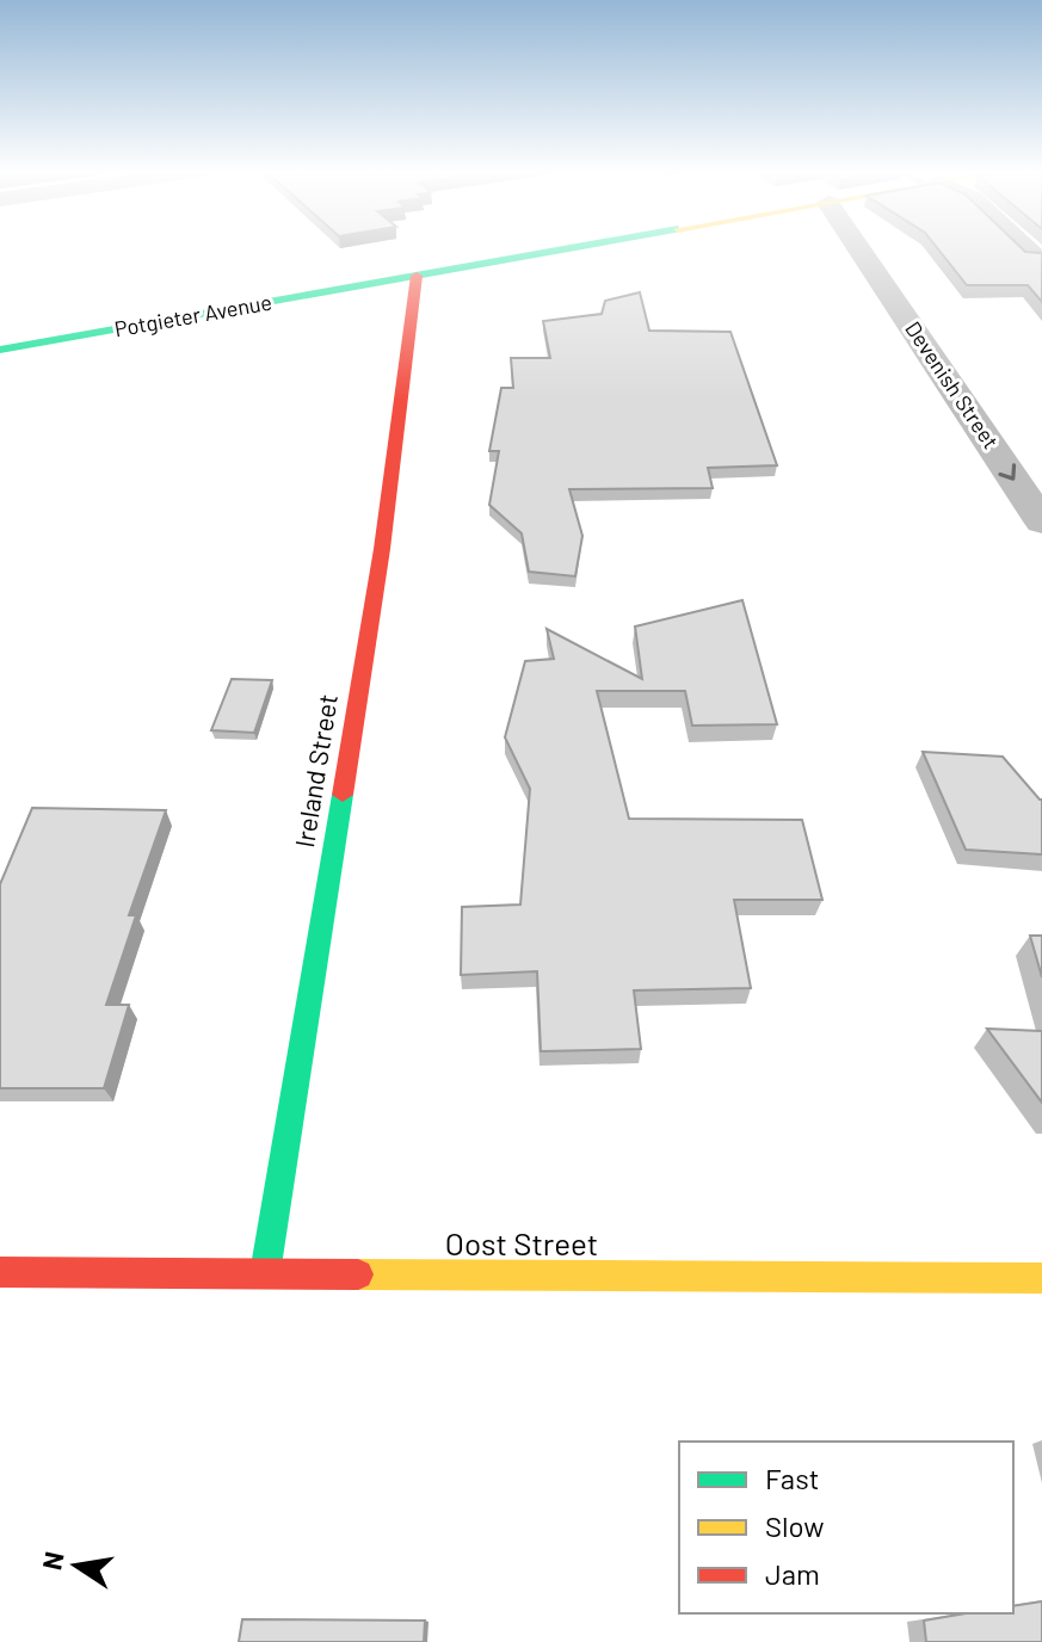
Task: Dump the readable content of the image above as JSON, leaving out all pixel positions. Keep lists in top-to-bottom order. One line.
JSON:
{"streets":{"street":["Potgieter Avenue","Devenish Street","Ireland Street","Oost Street"]},"crossings":[["Potgieter Avenue","Ireland Street"],["Ireland Street","Oost Street"]],"one_way":["Devenish Street"],"legend":["Fast","Slow","Jam"],"north":"left"}
